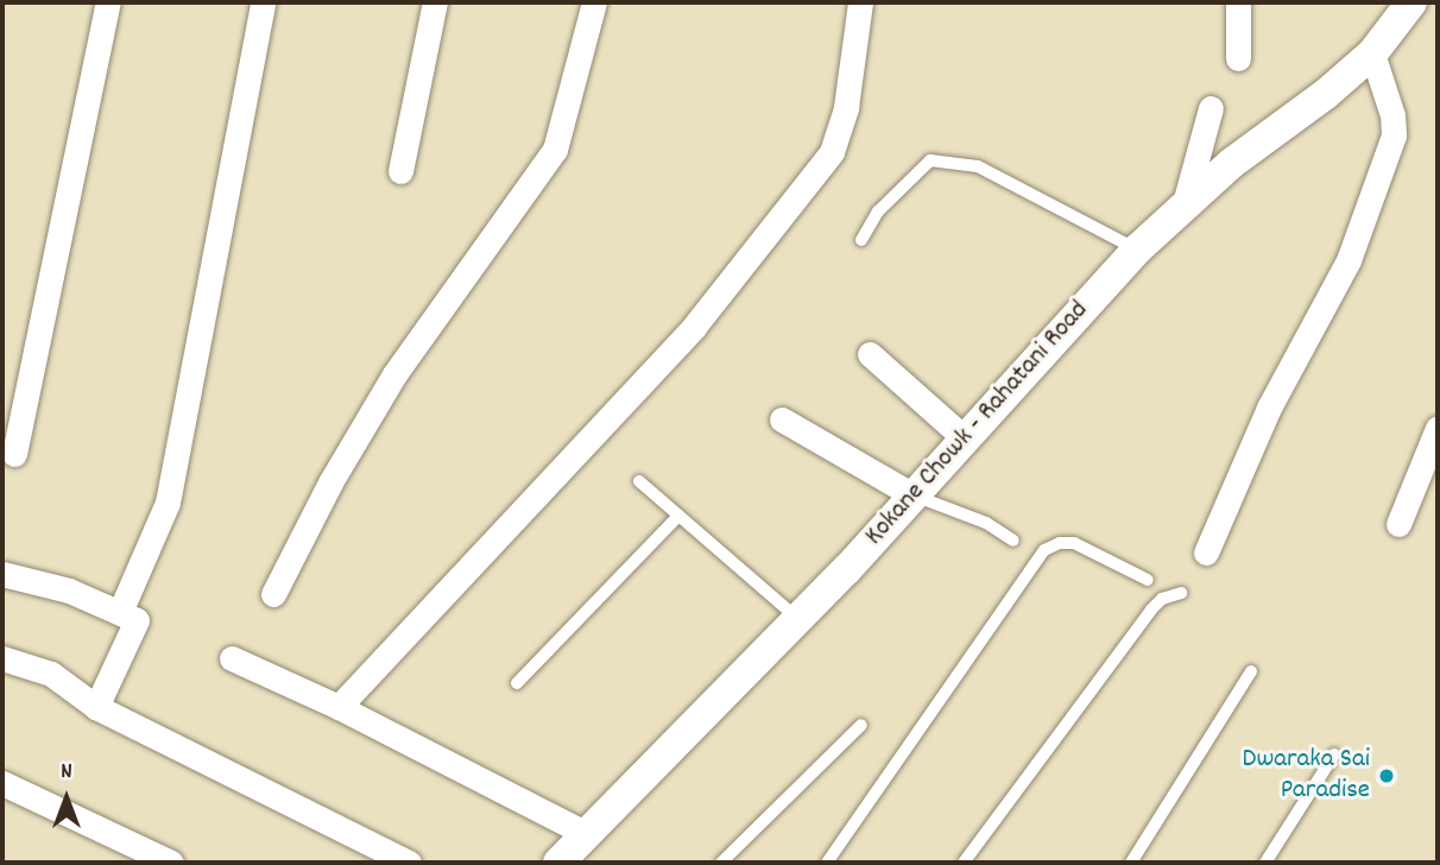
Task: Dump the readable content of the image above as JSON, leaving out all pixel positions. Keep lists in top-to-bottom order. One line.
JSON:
{"streets":{"street":["Kokane Chowk - Rahatani Road"]},"places":["Dwaraka Sai Paradise"],"north":"top"}
